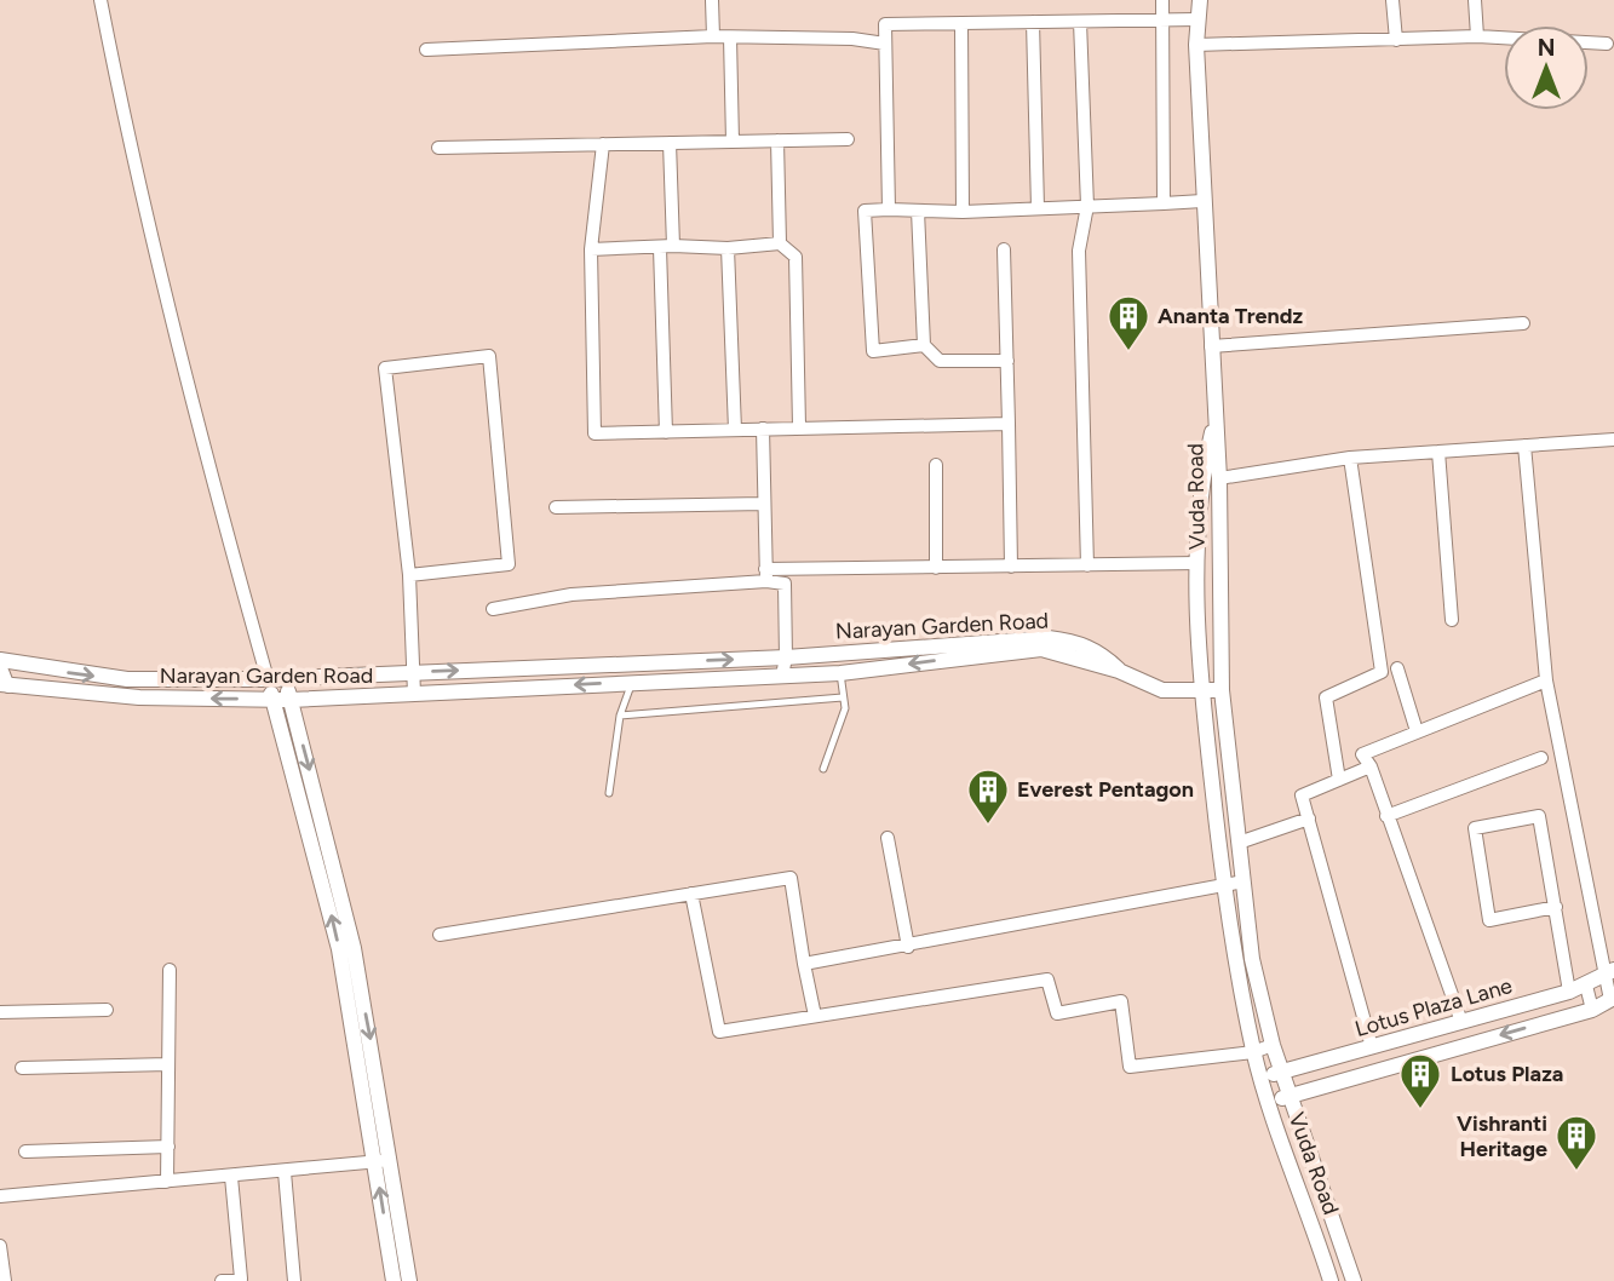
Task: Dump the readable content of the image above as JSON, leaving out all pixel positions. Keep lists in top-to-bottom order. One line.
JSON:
{"streets":{"street":["Vuda Road","Narayan Garden Road","Lotus Plaza Lane"]},"crossings":[["Vuda Road","Lotus Plaza Lane"]],"places":{"building":["Ananta Trendz","Everest Pentagon","Lotus Plaza","Vishranti Heritage"]},"north":"top"}
